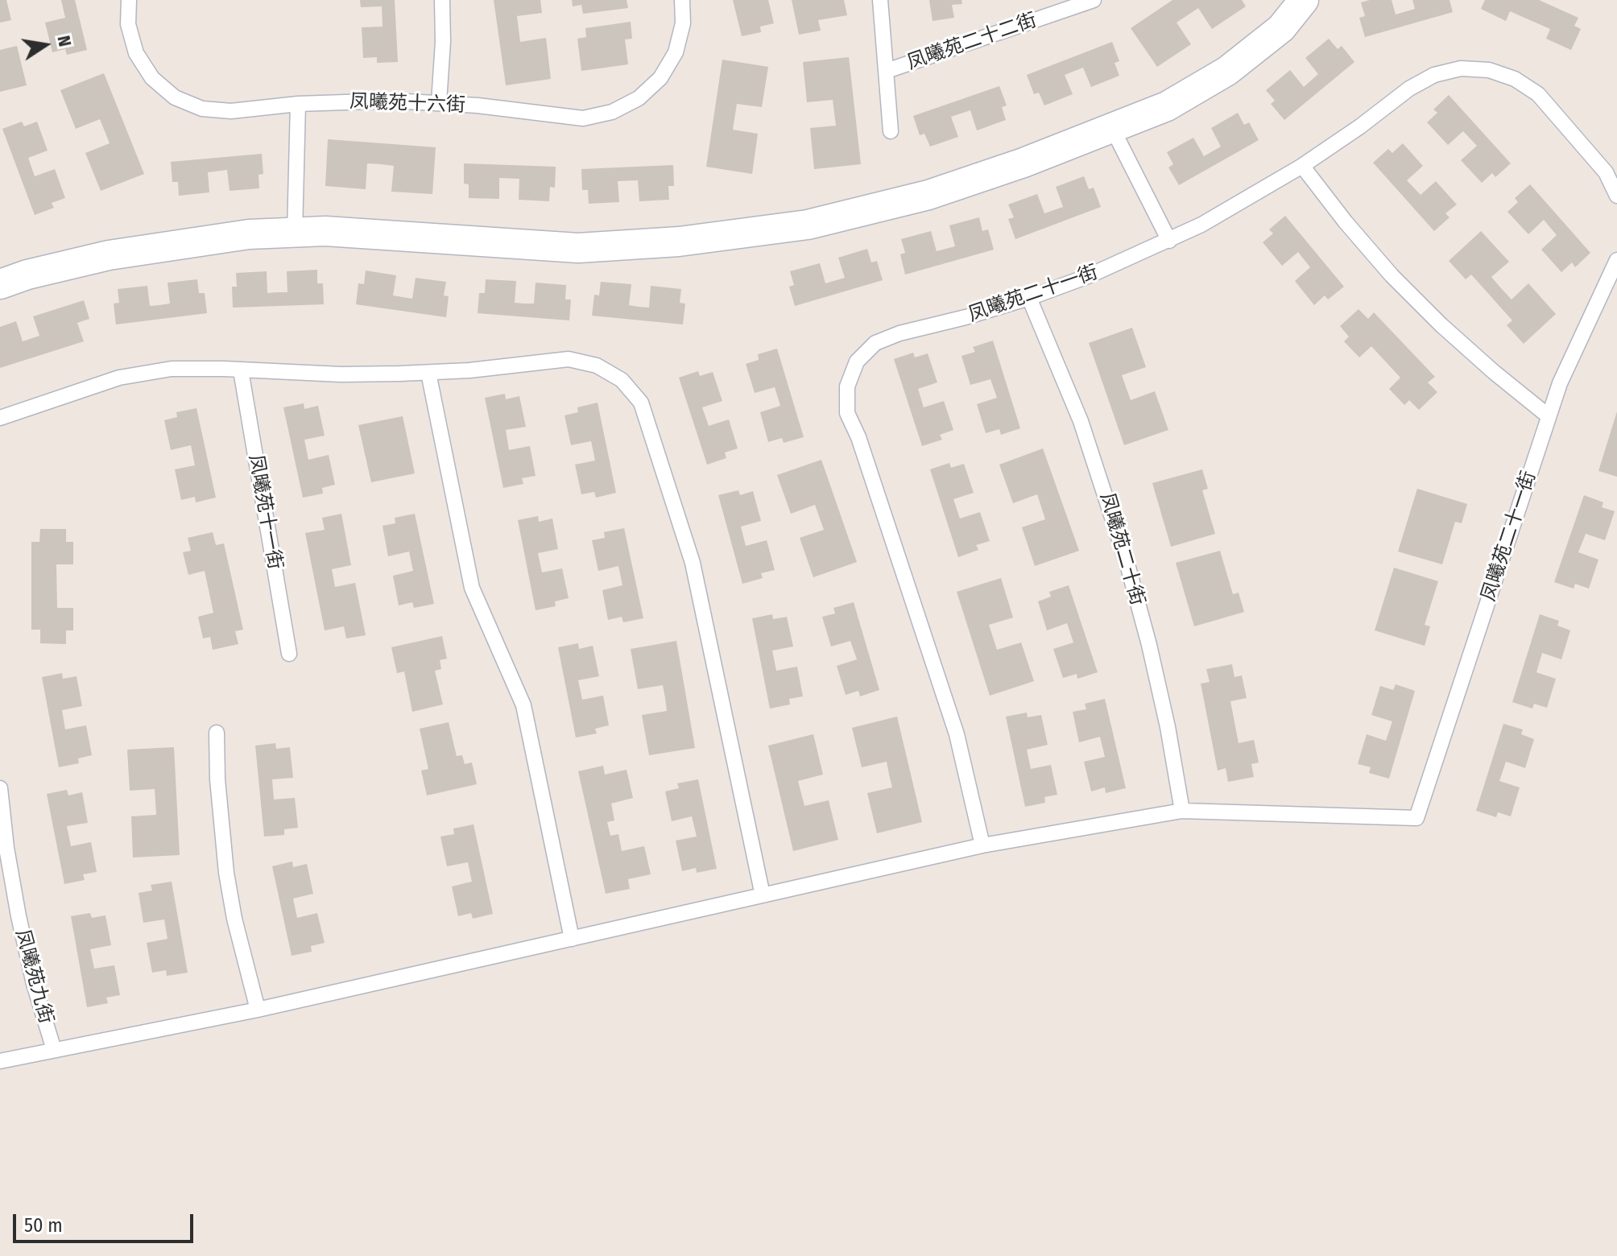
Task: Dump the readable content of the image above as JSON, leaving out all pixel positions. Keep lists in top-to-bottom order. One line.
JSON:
{"streets":{"lane":["凤曦苑二十二街","凤曦苑十六街","凤曦苑二十一街","凤曦苑十一街","凤曦苑二十街","凤曦苑九街"]},"crossings":[["凤曦苑二十一街","凤曦苑二十街"]],"scale_bar":"50 m","north":"right"}
